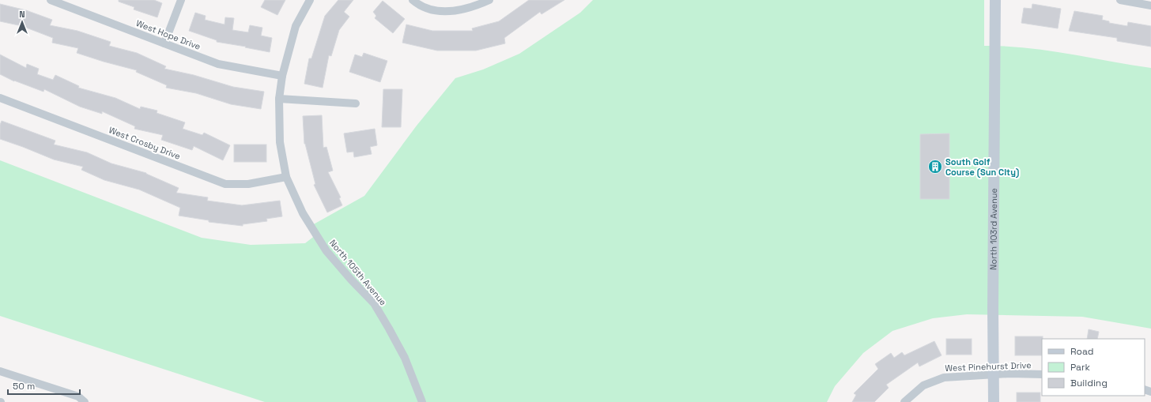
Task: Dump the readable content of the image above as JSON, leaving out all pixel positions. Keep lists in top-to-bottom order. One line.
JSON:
{"streets":{"street":["West Hope Drive","West Crosby Drive","North 103rd Avenue","North 105th Avenue","West Pinehurst Drive"]},"crossings":[["West Hope Drive","North 105th Avenue"],["West Crosby Drive","North 105th Avenue"],["North 103rd Avenue","West Pinehurst Drive"]],"places":{"building":["South Golf Course (Sun City)"]},"legend":["Road","Park","Building"],"scale_bar":"50 m","north":"top"}
